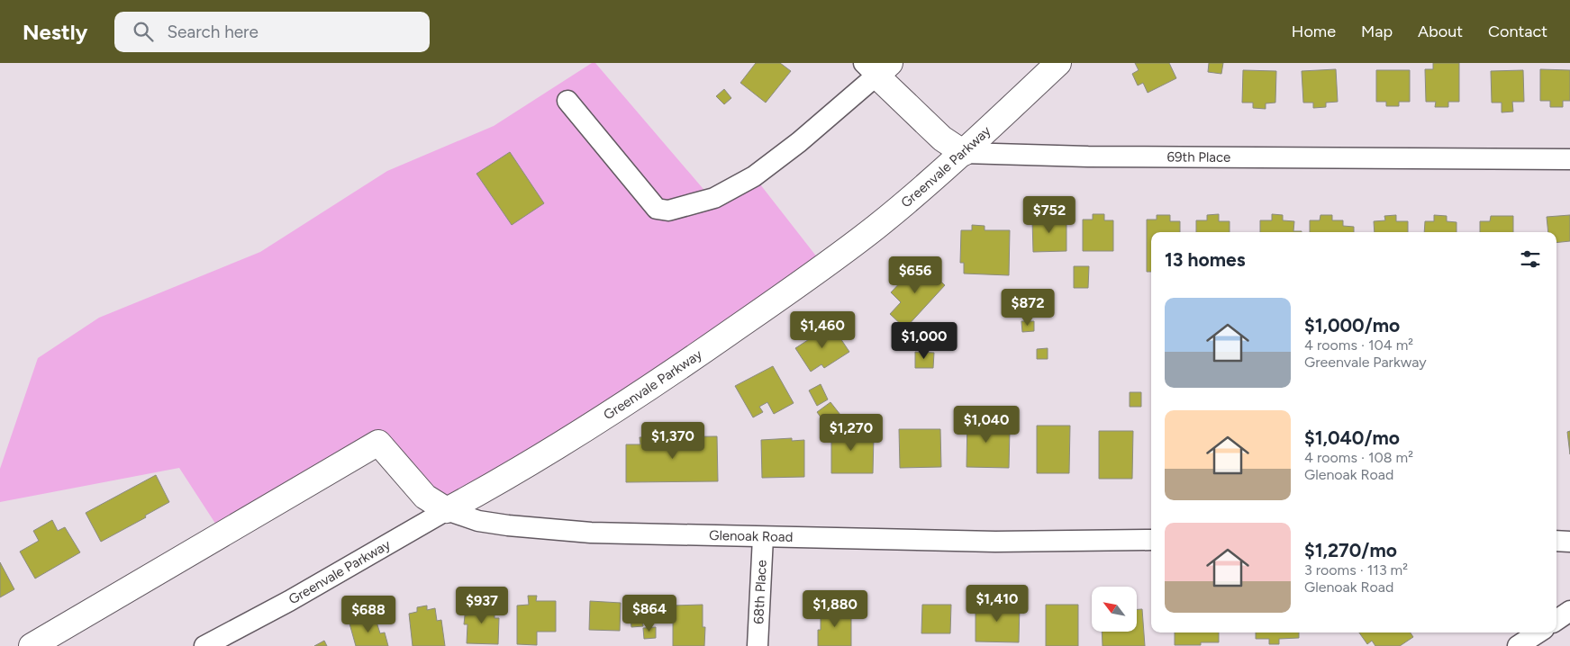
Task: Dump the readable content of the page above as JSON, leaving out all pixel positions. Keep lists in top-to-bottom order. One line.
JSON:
{"streets":{"street":["69th Place","Greenvale Parkway","Glenoak Road","68th Place"]},"crossings":[["69th Place","Greenvale Parkway"],["Greenvale Parkway","Glenoak Road"],["Glenoak Road","68th Place"]],"north":"top left","page":{"header":"Nestly","search":"Search here","nav":["Home","Map","About","Contact"],"price":["$752","$656","$872","$1,460","$1,000","$1,040","$1,270","$1,370","$1,410","$937","$1,880","$864","$688"],"heading":"13 homes","list":[{"name":"$1,000/mo","note":"4 rooms · 104 m² · Greenvale Parkway"},{"name":"$1,040/mo","note":"4 rooms · 108 m² · Glenoak Road"},{"name":"$1,270/mo","note":"3 rooms · 113 m² · Glenoak Road"}]}}
